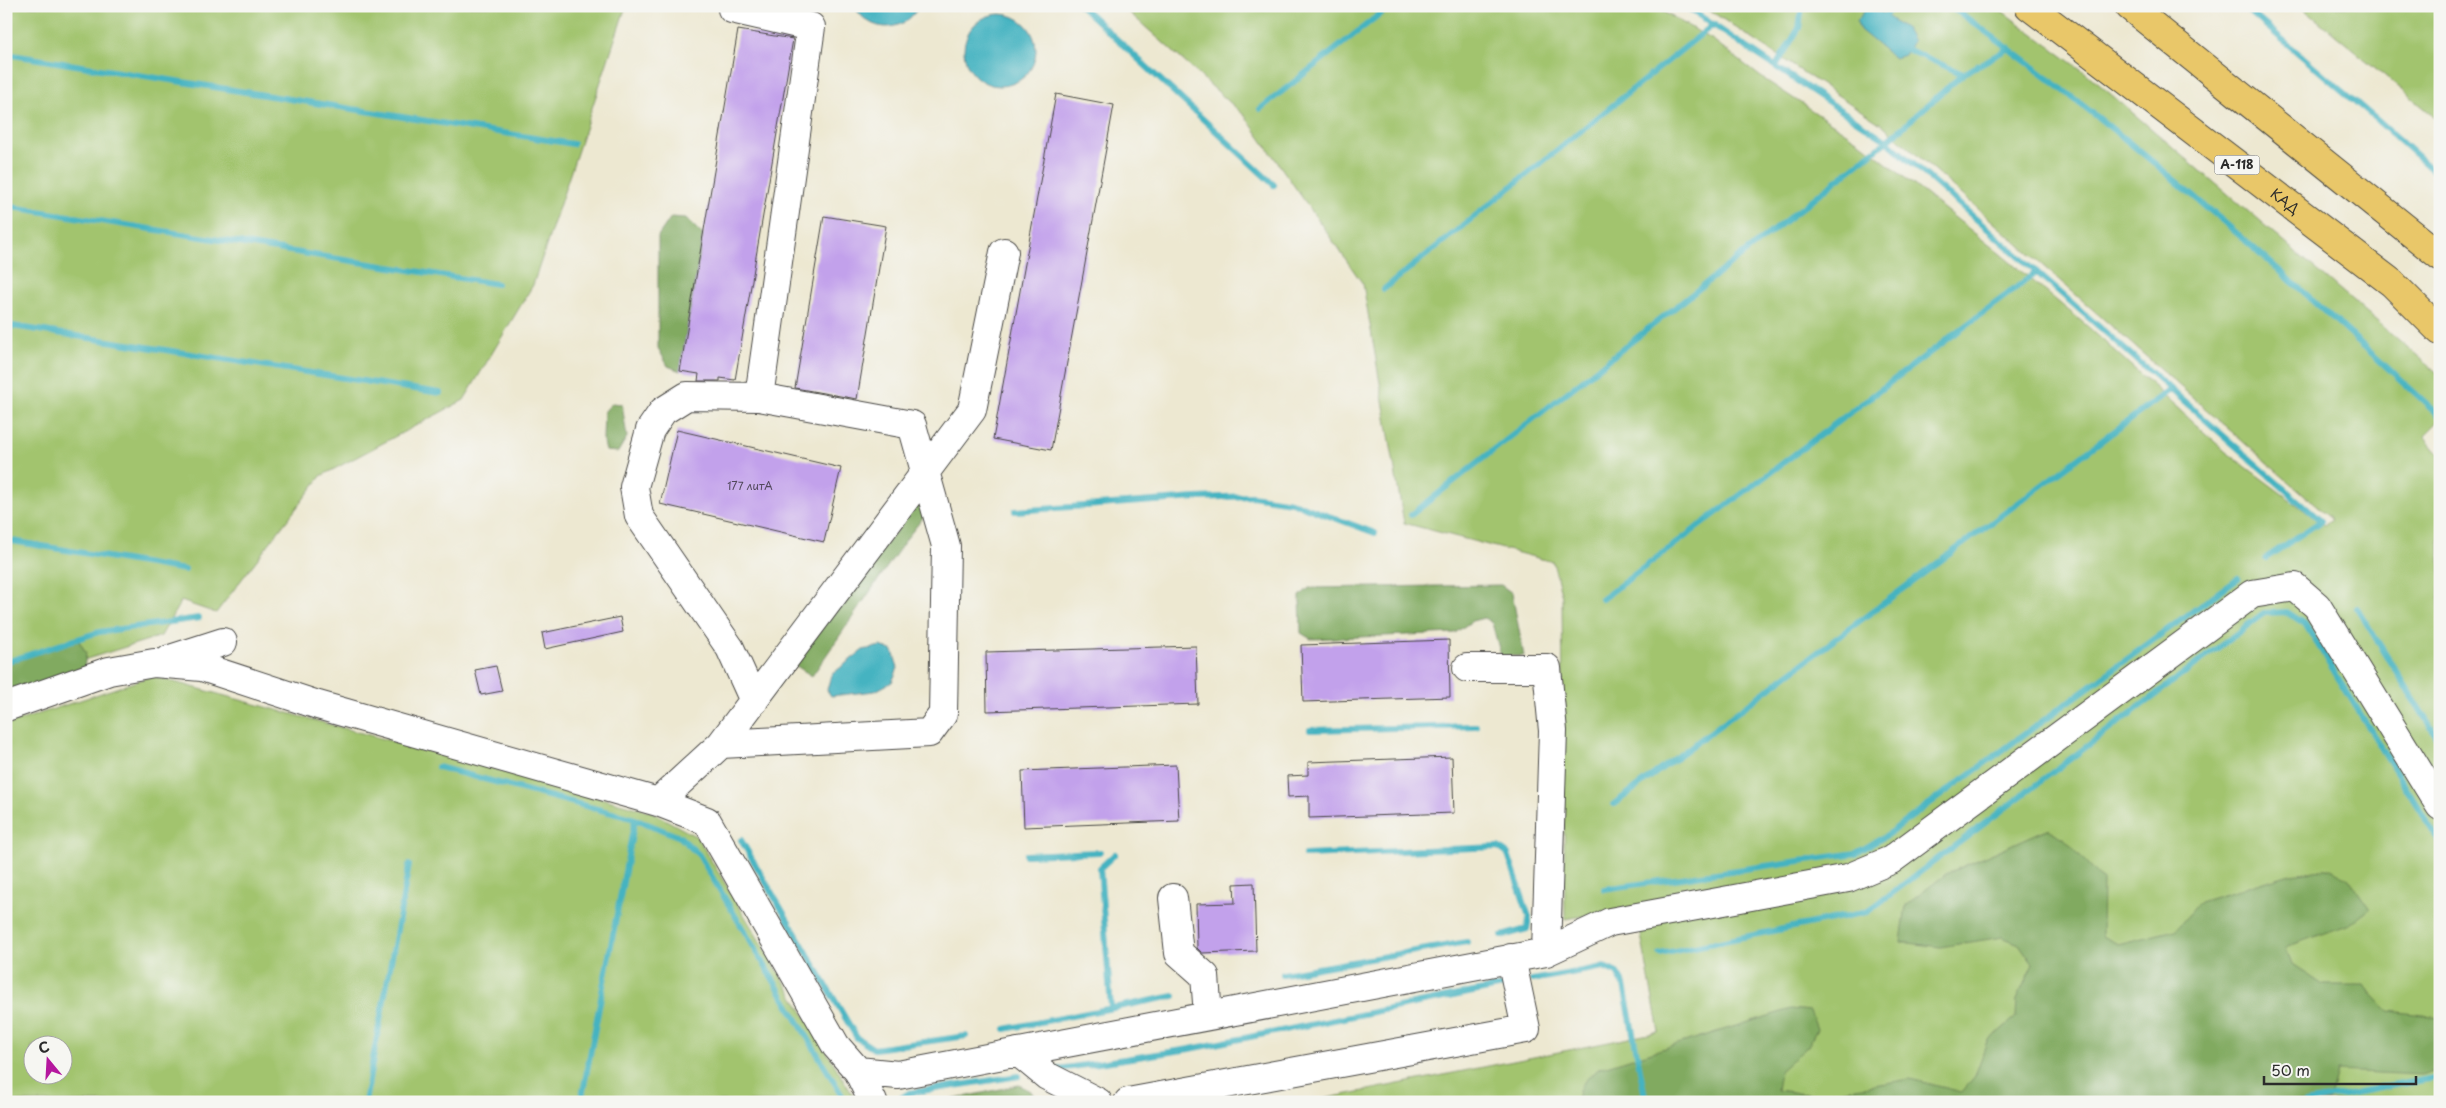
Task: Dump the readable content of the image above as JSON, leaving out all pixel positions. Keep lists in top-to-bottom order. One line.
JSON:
{"streets":{"highway":["А-118","КАД"]},"house_numbers":["177 литА"],"scale_bar":"50 m","north":"top"}
